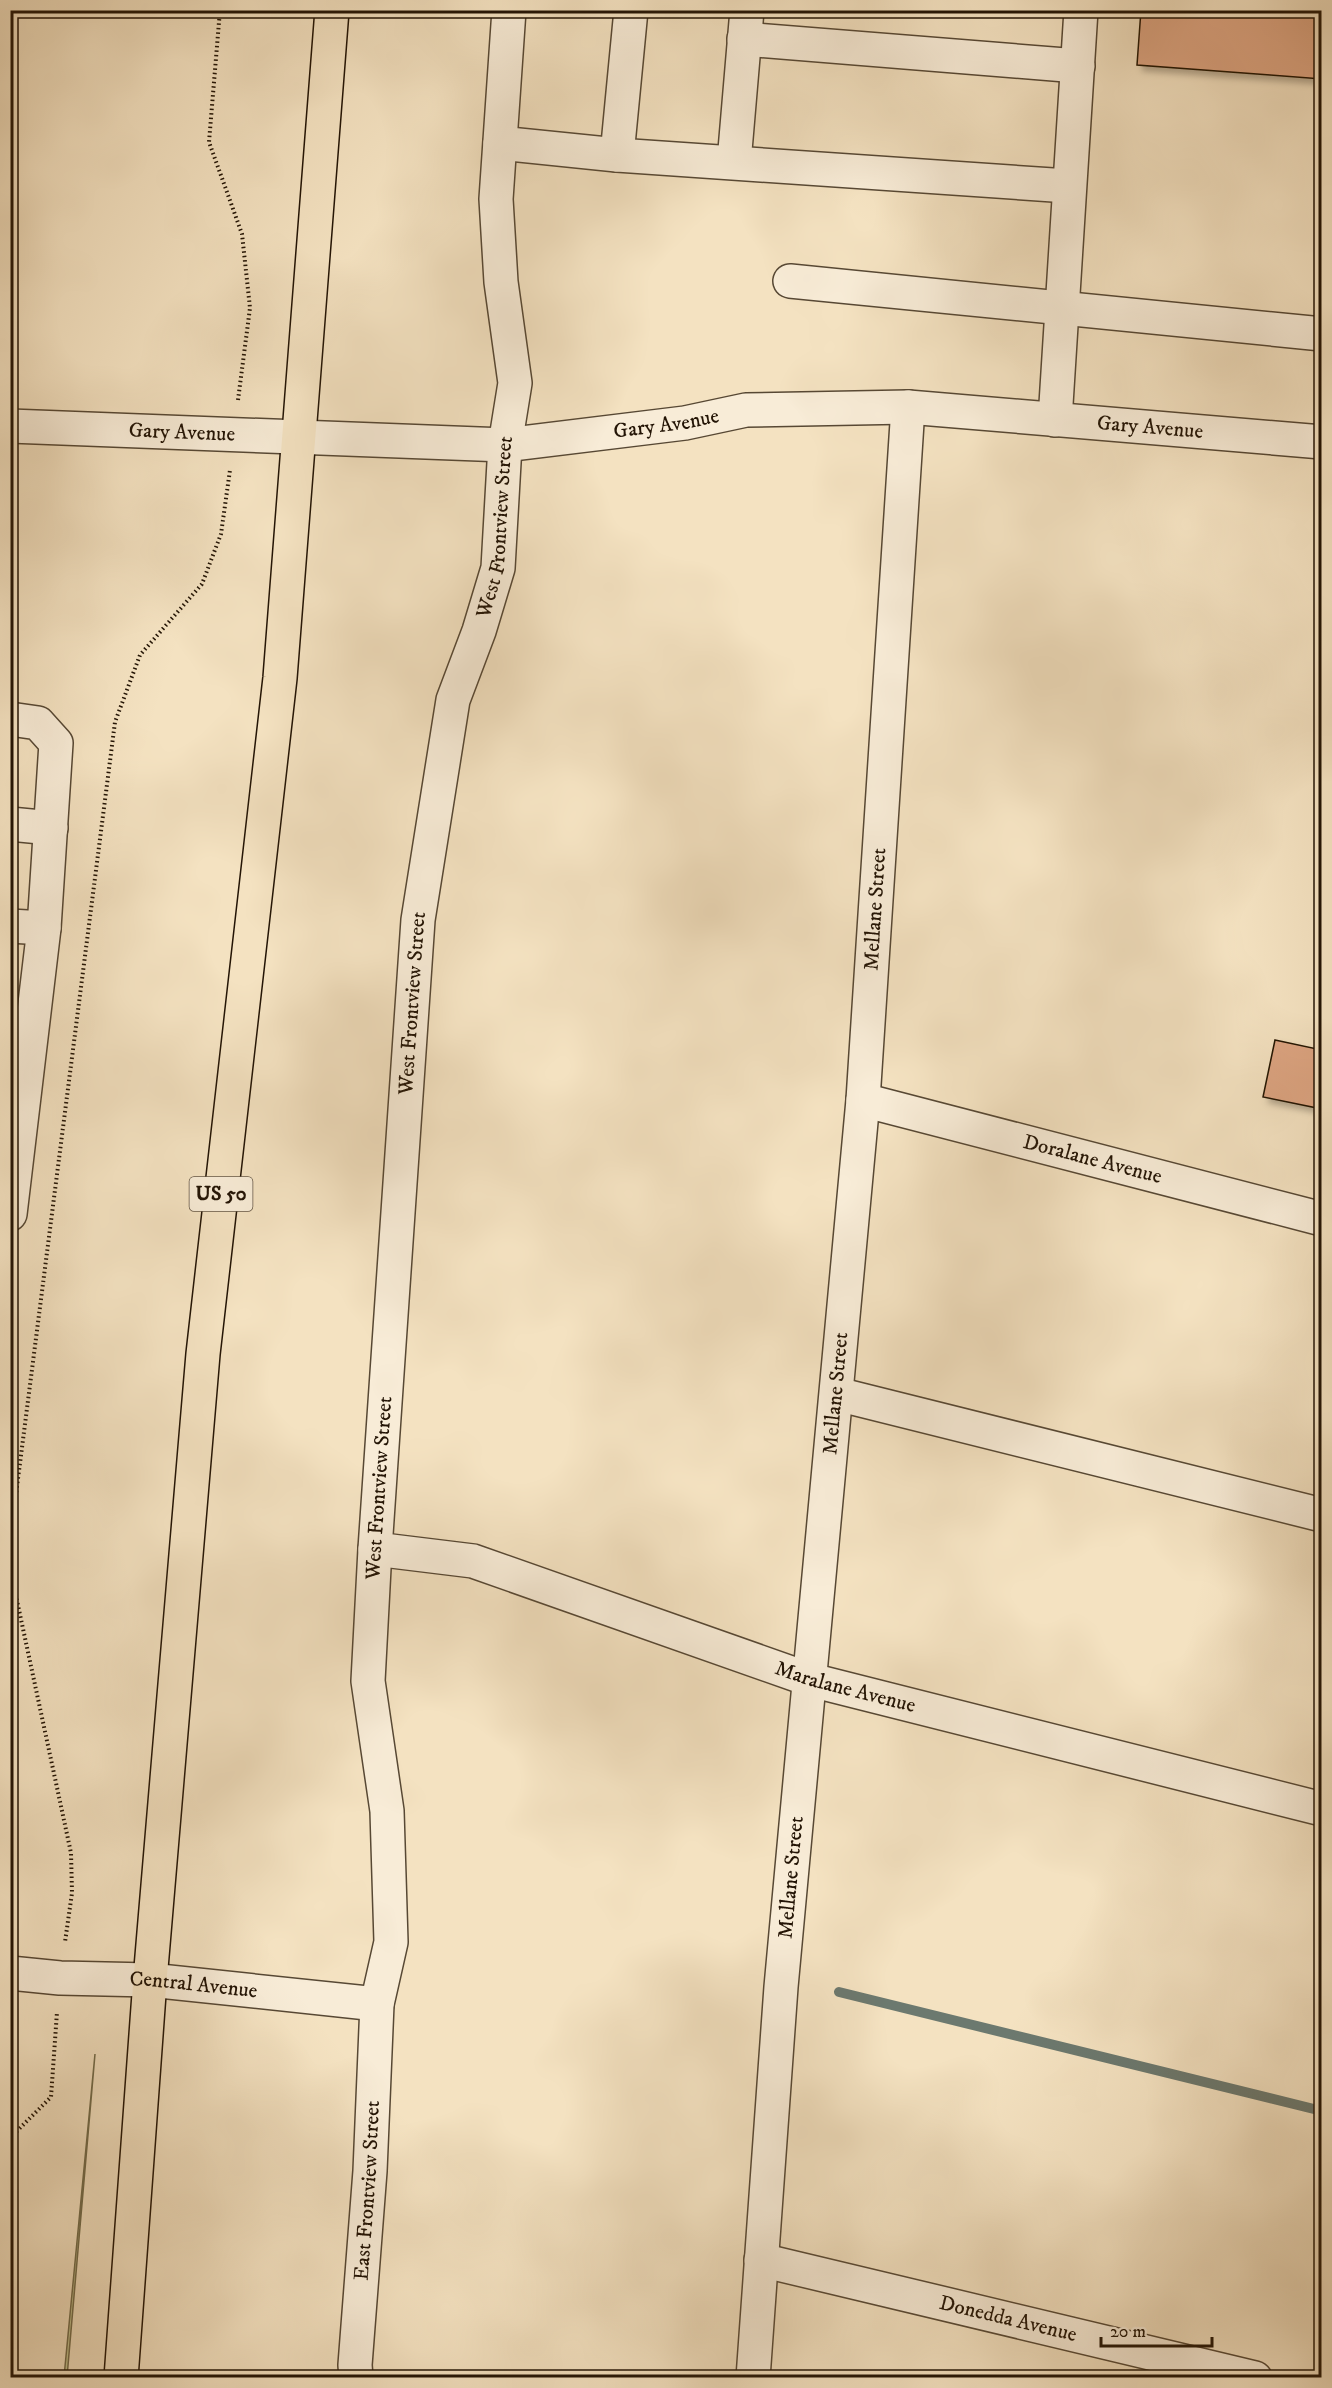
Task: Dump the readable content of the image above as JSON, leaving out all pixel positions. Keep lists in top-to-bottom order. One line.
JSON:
{"streets":{"highway":["US 50"],"street":["Gary Avenue","West Frontview Street","Mellane Street","Doralane Avenue","Maralane Avenue","Central Avenue","East Frontview Street","Donedda Avenue"]},"crossings":[["Gary Avenue","West Frontview Street"],["Gary Avenue","Mellane Street"],["Gary Avenue","US 50"],["West Frontview Street","Maralane Avenue"],["West Frontview Street","Central Avenue"],["West Frontview Street","East Frontview Street"],["Mellane Street","Doralane Avenue"],["Mellane Street","Maralane Avenue"],["Mellane Street","Donedda Avenue"],["US 50","Central Avenue"],["Central Avenue","East Frontview Street"]],"scale_bar":"20 m"}
